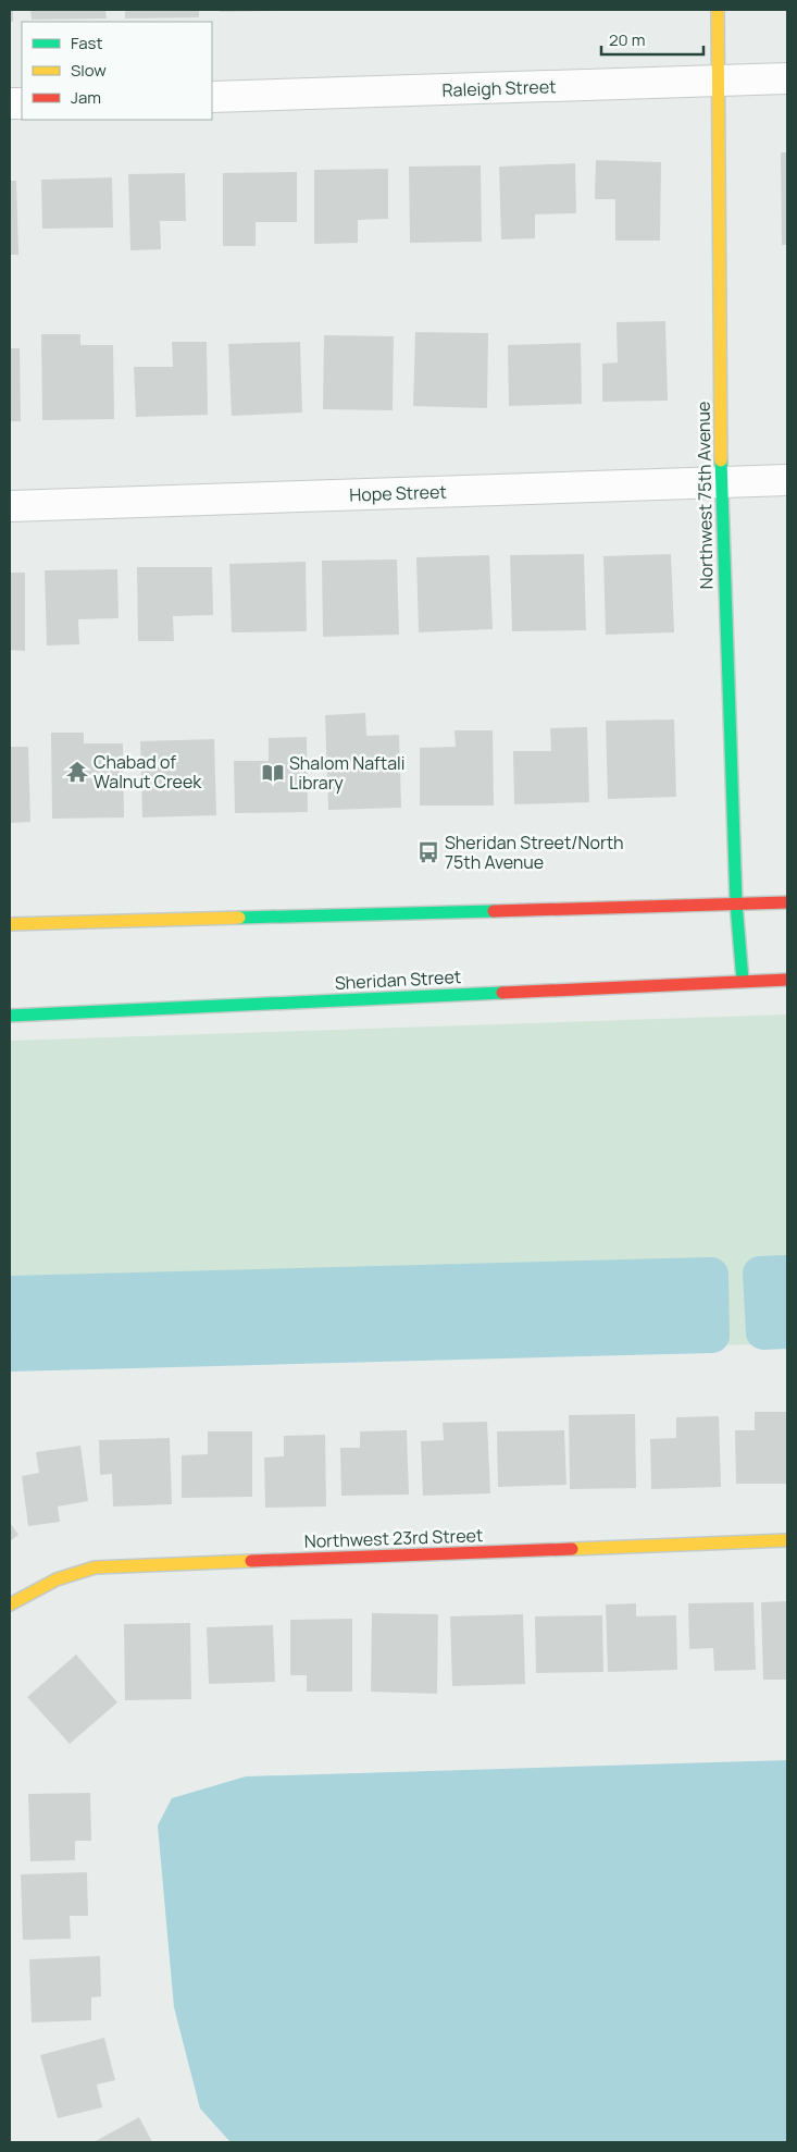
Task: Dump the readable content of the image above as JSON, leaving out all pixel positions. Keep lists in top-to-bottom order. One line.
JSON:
{"streets":{"street":["Raleigh Street","Hope Street","Northwest 75th Avenue","Sheridan Street","Northwest 23rd Street"]},"crossings":[["Raleigh Street","Northwest 75th Avenue"],["Hope Street","Northwest 75th Avenue"],["Northwest 75th Avenue","Sheridan Street"]],"places":{"temple":["Chabad of Walnut Creek"],"library":["Shalom Naftali Library"],"bus stop":["Sheridan Street/North 75th Avenue"]},"legend":["Fast","Slow","Jam"],"scale_bar":"20 m"}
